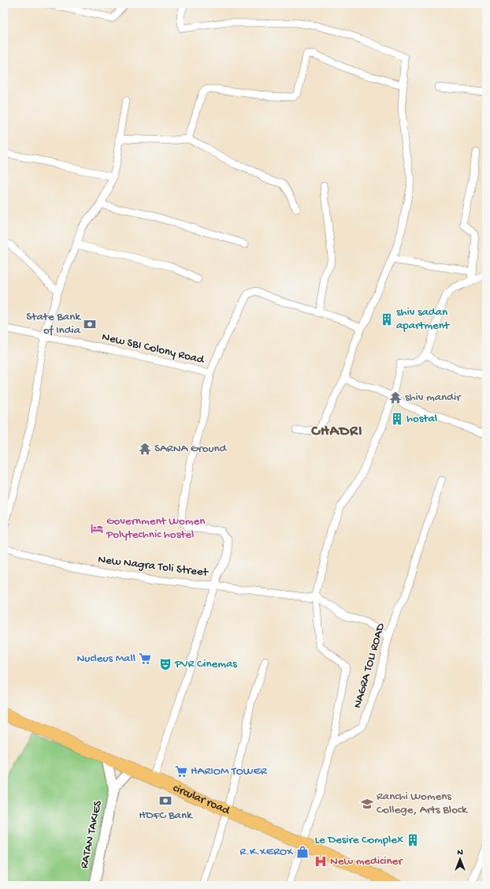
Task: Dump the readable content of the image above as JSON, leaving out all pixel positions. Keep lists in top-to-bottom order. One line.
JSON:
{"streets":{"main road":["circular road"],"street":["New SBI Colony Road","New Nagra Toli Street","NAGRA TOLI ROAD","RATAN TAKIES"]},"crossings":[["New SBI Colony Road","New Nagra Toli Street"],["New Nagra Toli Street","circular road"],["circular road","RATAN TAKIES"]],"districts":["CHADRI"],"places":{"building":["shiv sadan apartment","hostal","Le Desire Complex"],"bank":["State Bank of India","HDFC Bank"],"temple":["shiv mandir","SARNA Ground"],"hotel":["Government Women Polytechnic hostel"],"supermarket":["Nucleus Mall","HARIOM TOWER"],"theatre":["PVR Cinemas"],"school or university":["Ranchi Womens College, Arts Block"],"shop":["R.K.XEROX"],"hospital":["New mediciner"]},"north":"top"}
